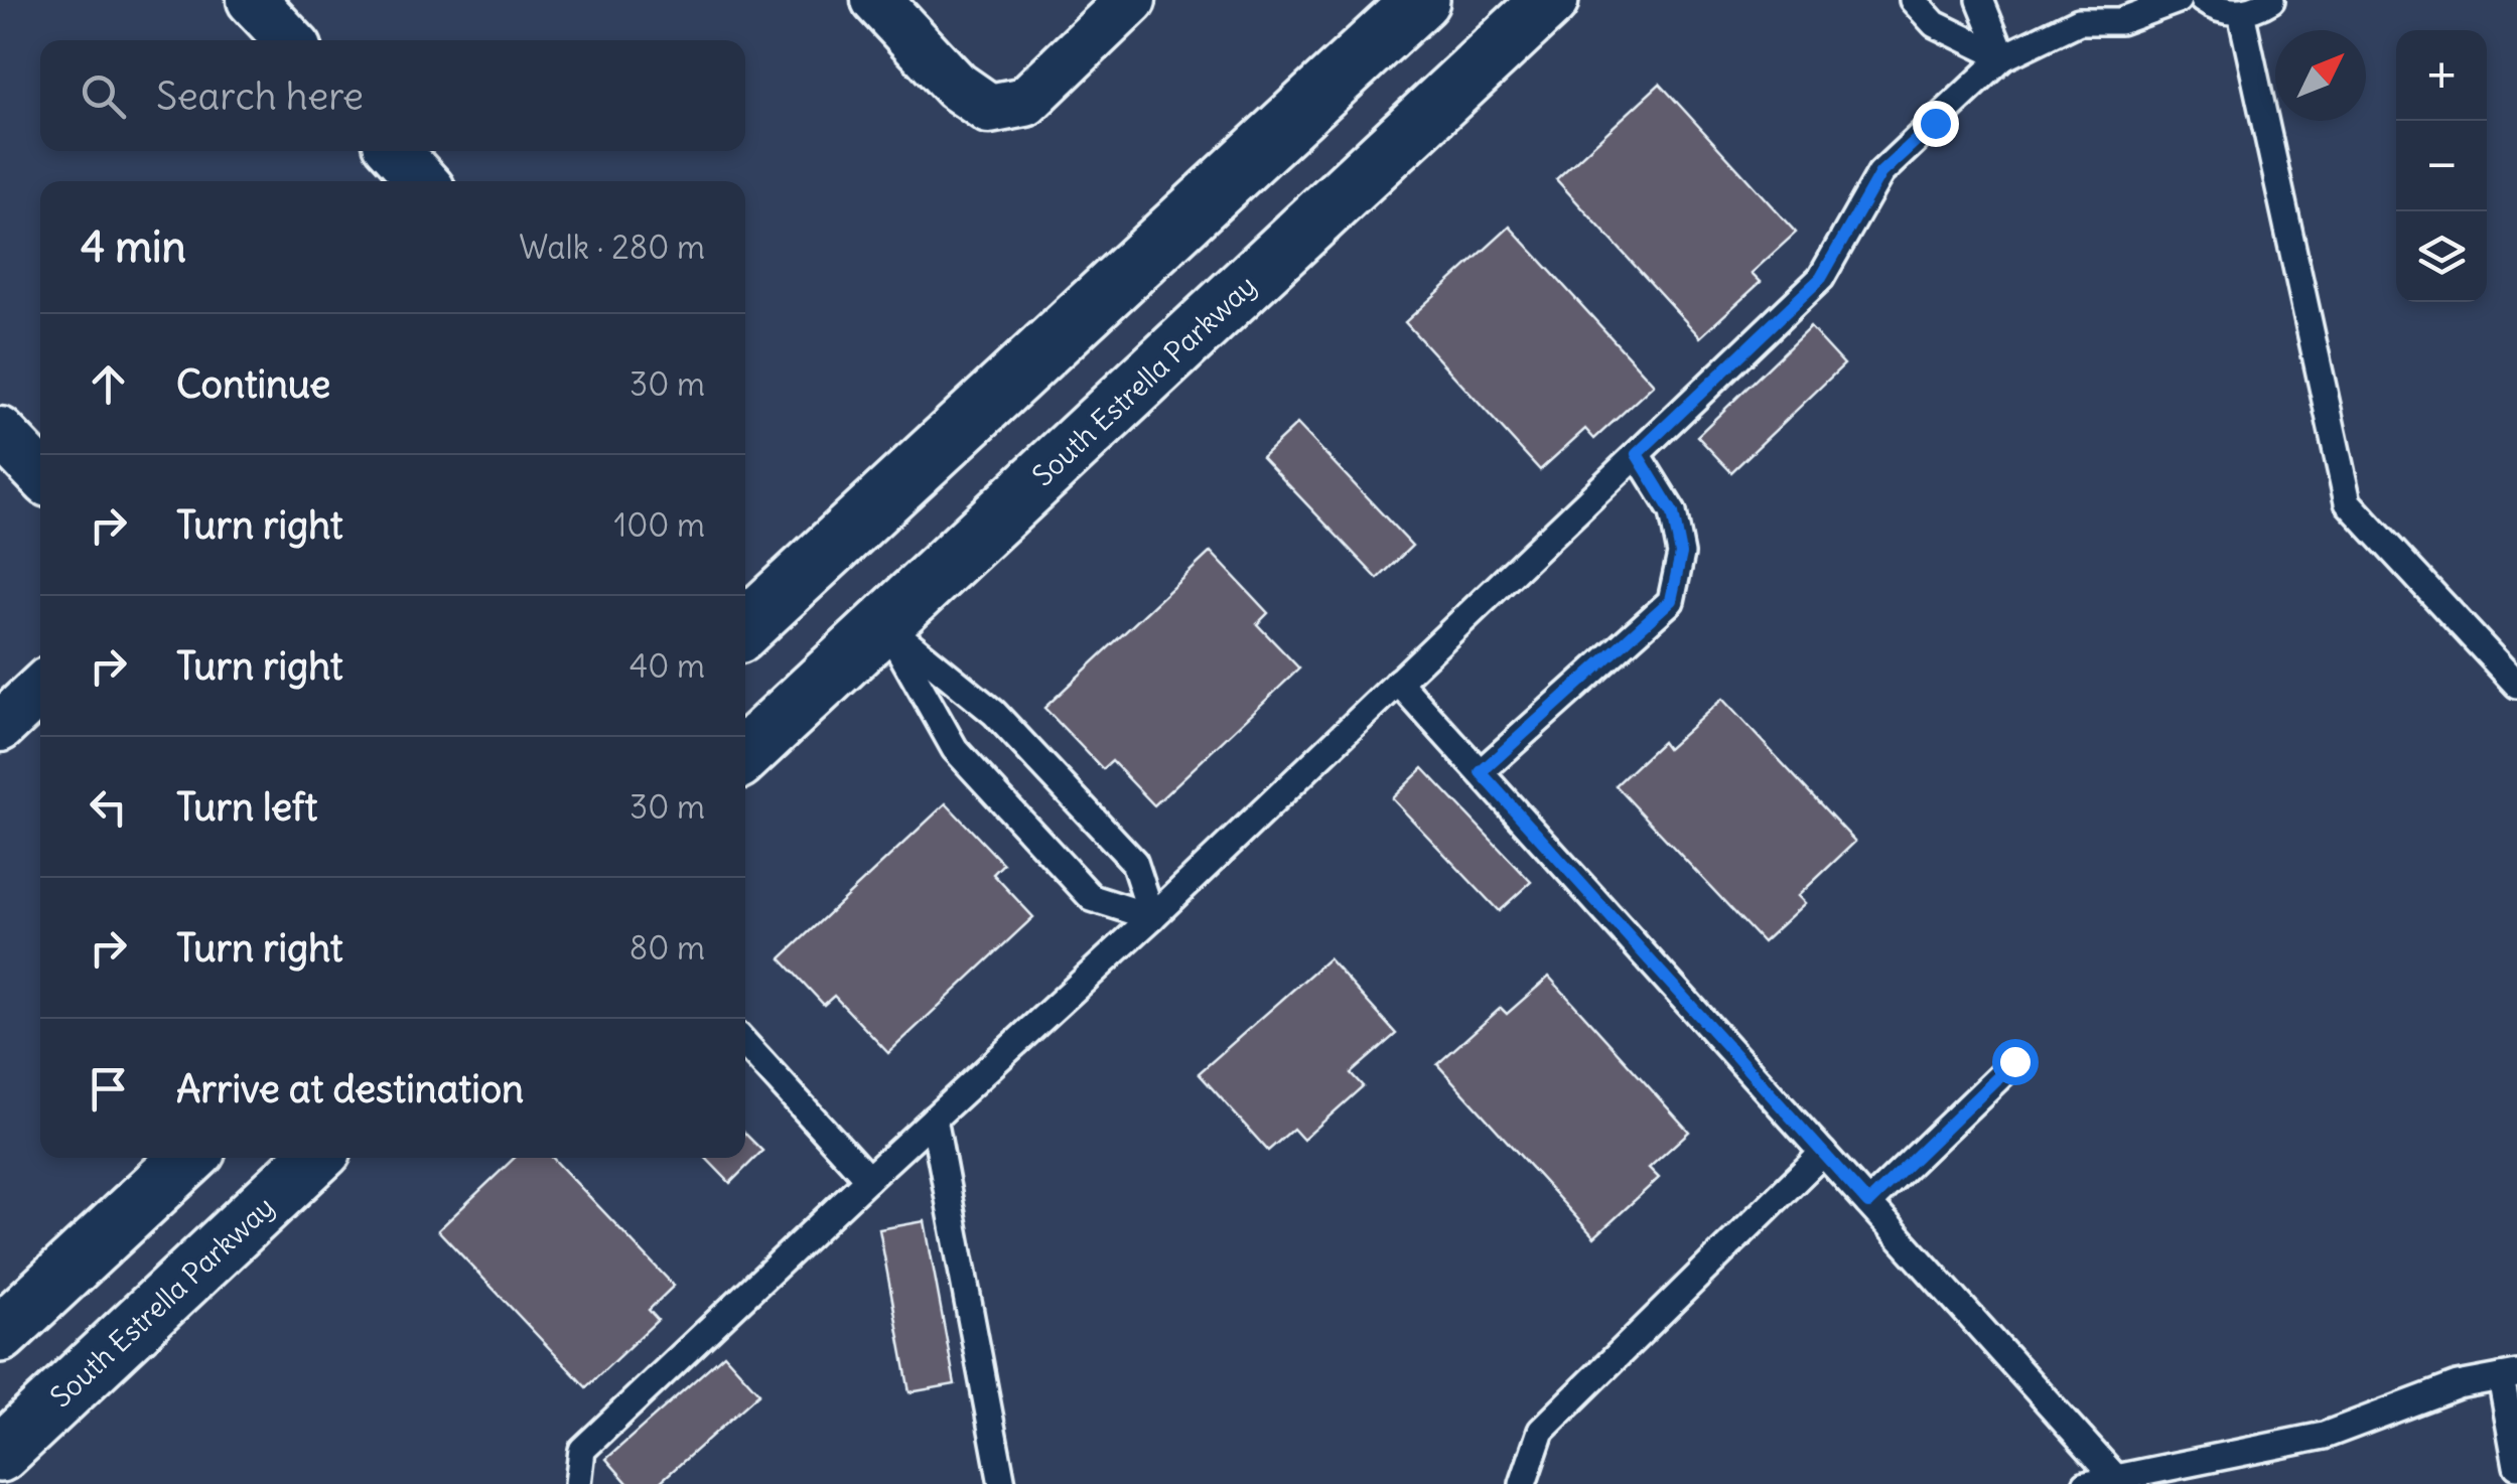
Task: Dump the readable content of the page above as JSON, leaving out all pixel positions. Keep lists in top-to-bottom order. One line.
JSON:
{"streets":{"main road":["South Estrella Parkway"]},"north":"top right","page":{"map_buttons":["+","−"],"search":"Search here","heading":["4 min","Walk · 280 m"],"list":[["Continue","30 m"],["Turn right","100 m"],["Turn right","40 m"],["Turn left","30 m"],["Turn right","80 m"],"Arrive at destination"]}}
